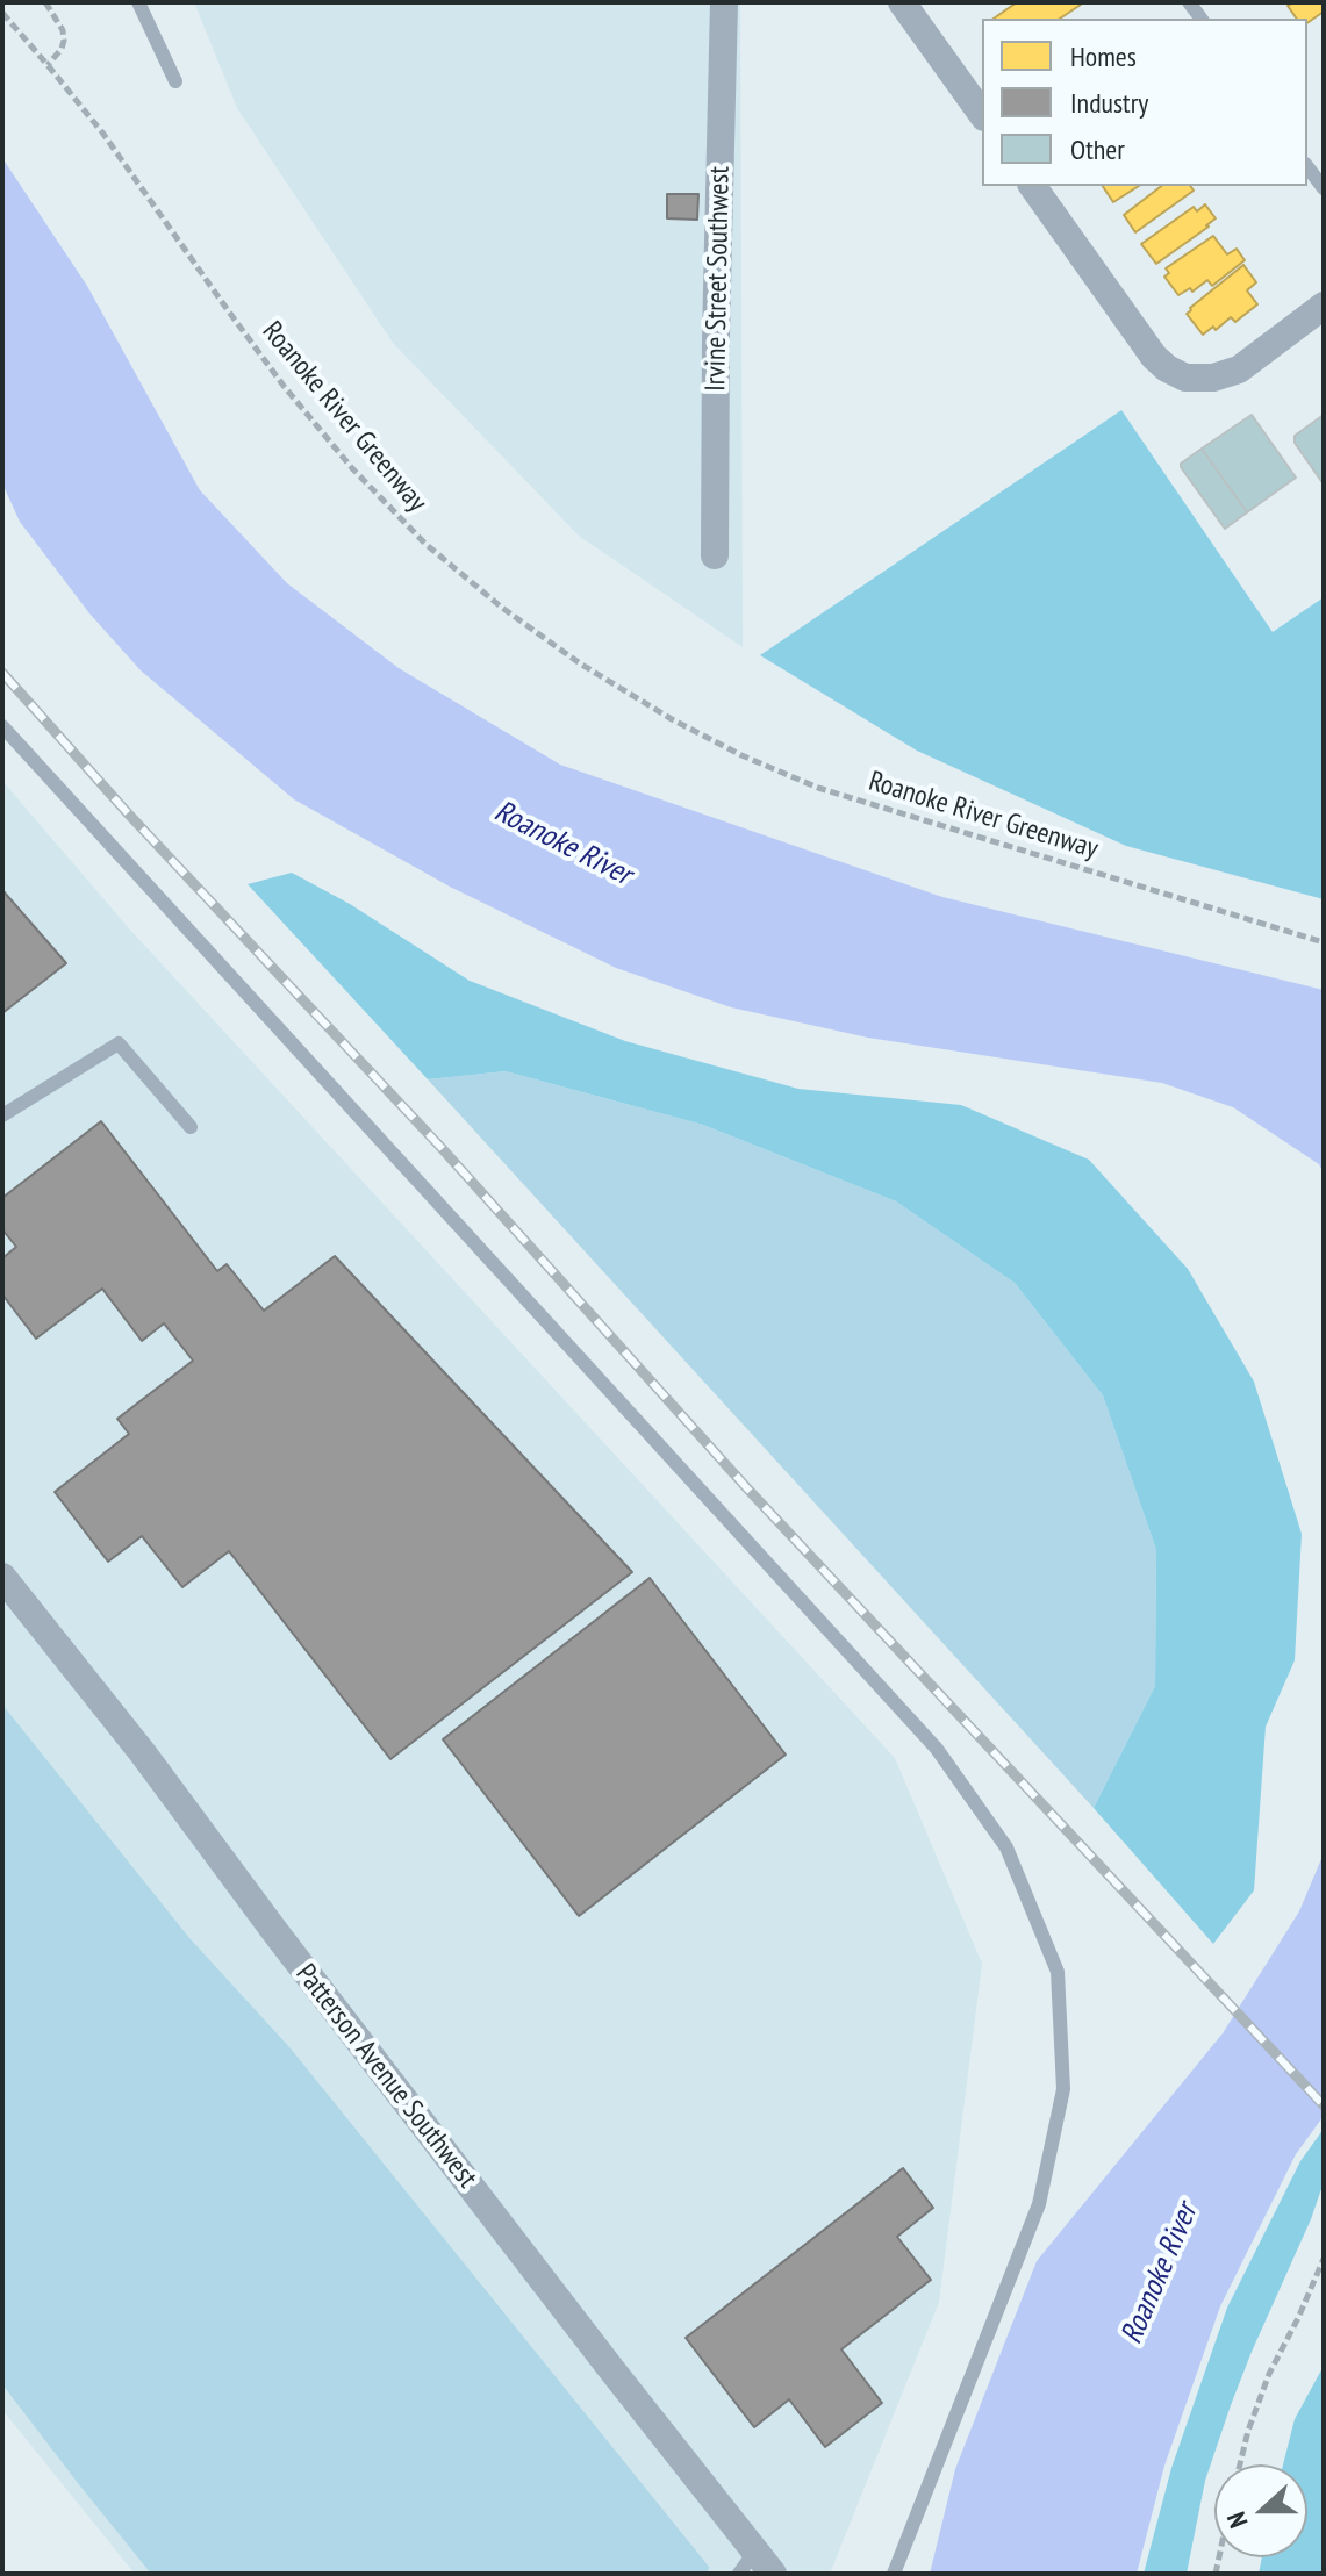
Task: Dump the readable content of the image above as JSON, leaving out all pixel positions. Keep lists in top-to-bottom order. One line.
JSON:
{"streets":{"street":["Irvine Street Southwest","Patterson Avenue Southwest"],"path":["Roanoke River Greenway"]},"water":["Roanoke River"],"legend":["Homes","Industry","Other"],"north":"left"}
